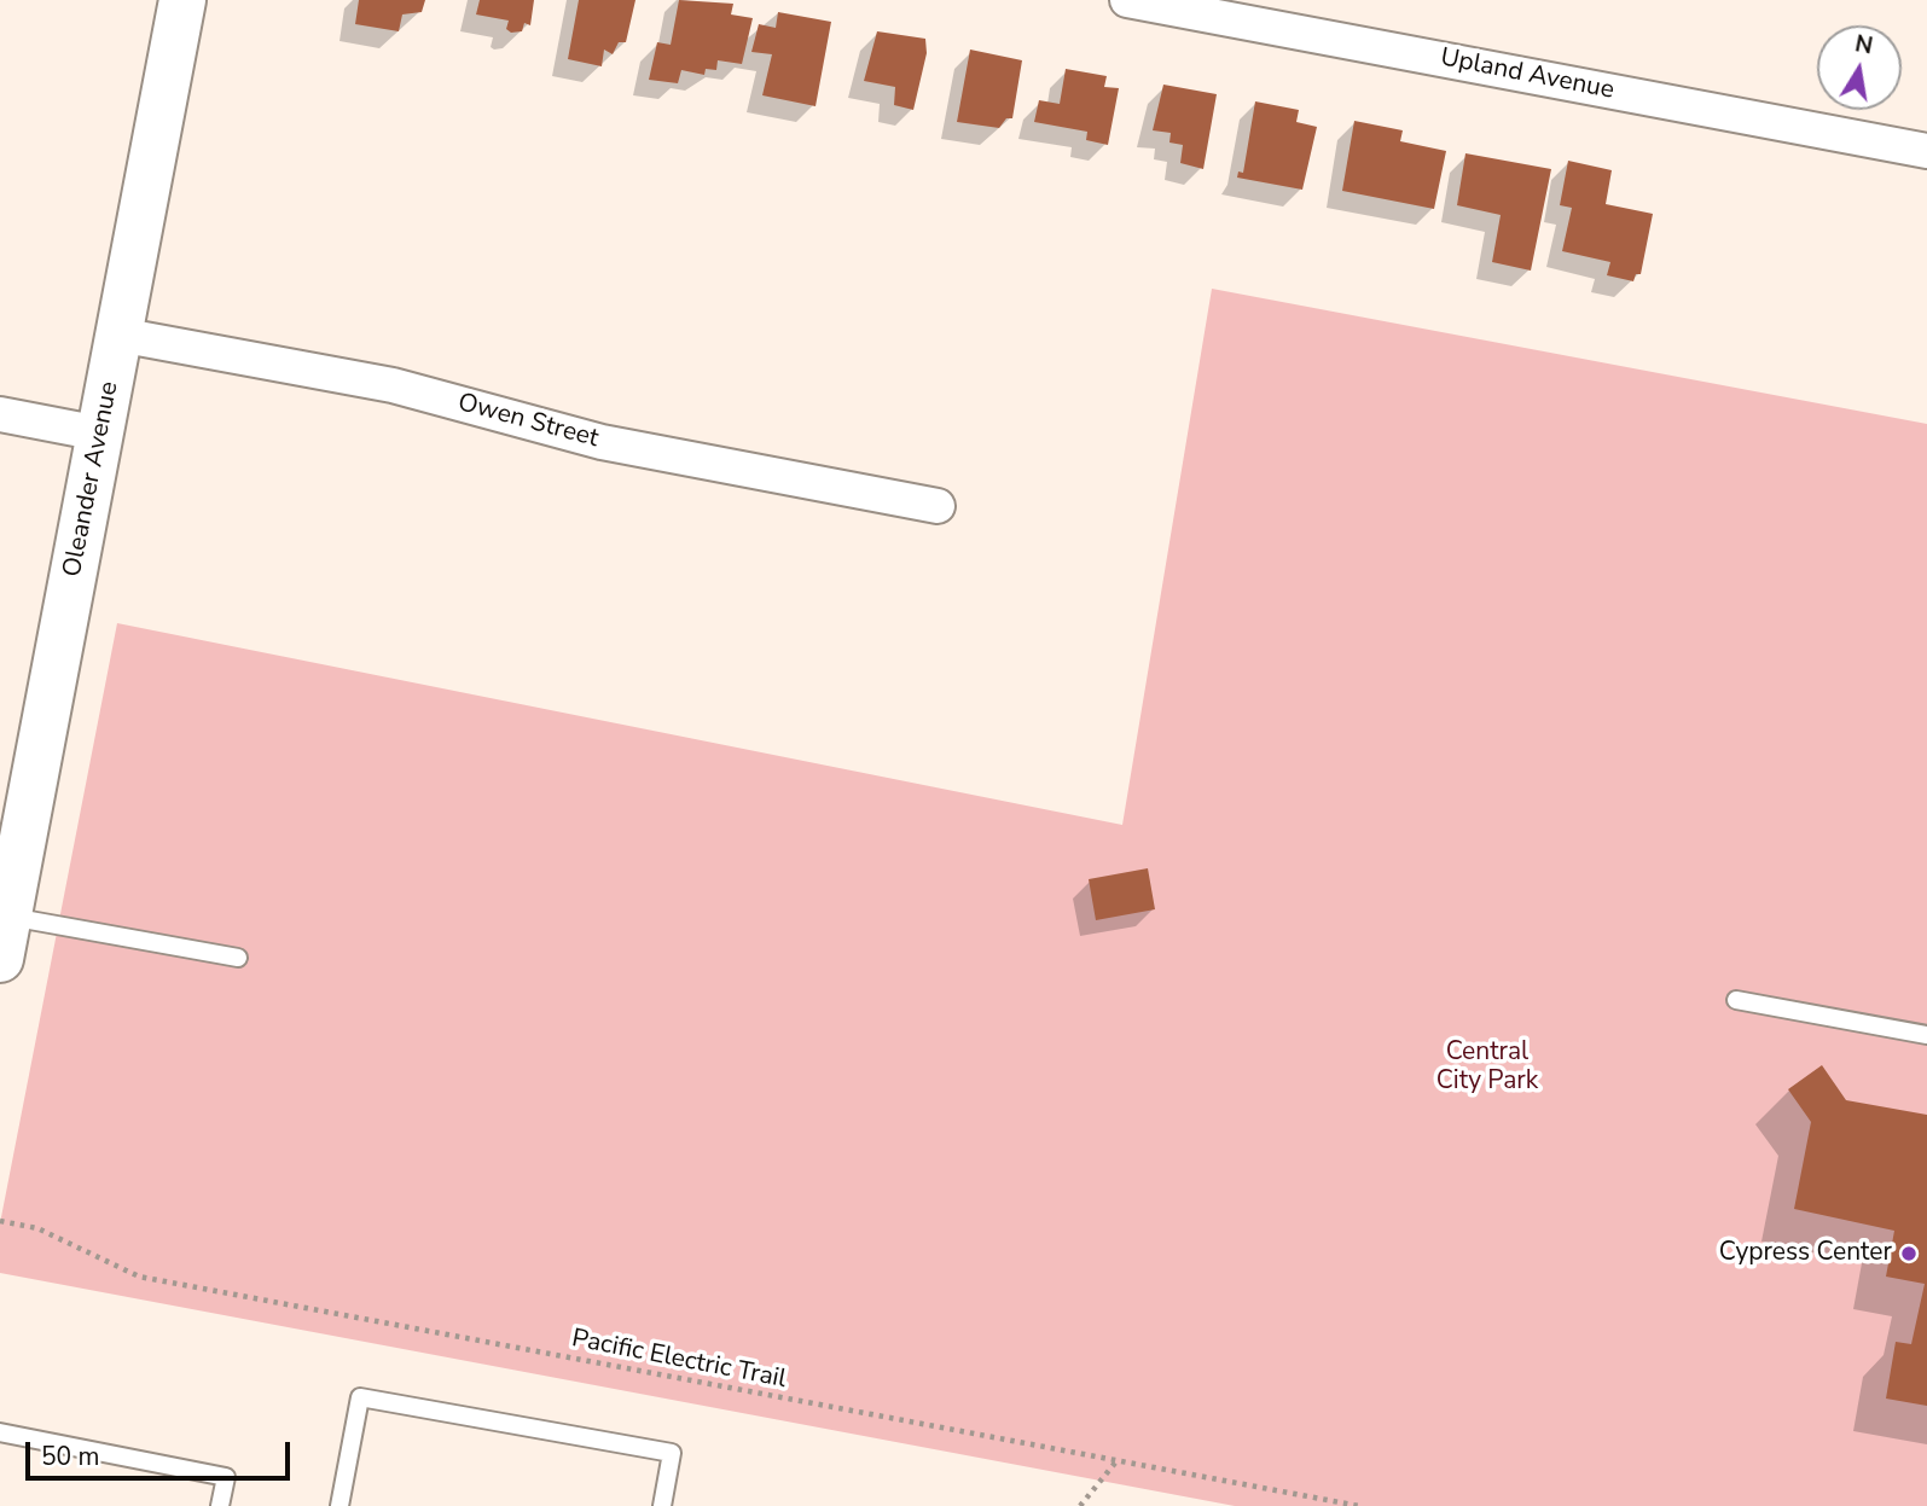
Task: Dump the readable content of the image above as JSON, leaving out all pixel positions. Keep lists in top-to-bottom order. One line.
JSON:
{"streets":{"street":["Upland Avenue","Owen Street","Oleander Avenue"],"path":["Pacific Electric Trail"]},"crossings":[["Owen Street","Oleander Avenue"]],"parks":["Central City Park"],"places":["Cypress Center"],"scale_bar":"50 m","north":"top"}
